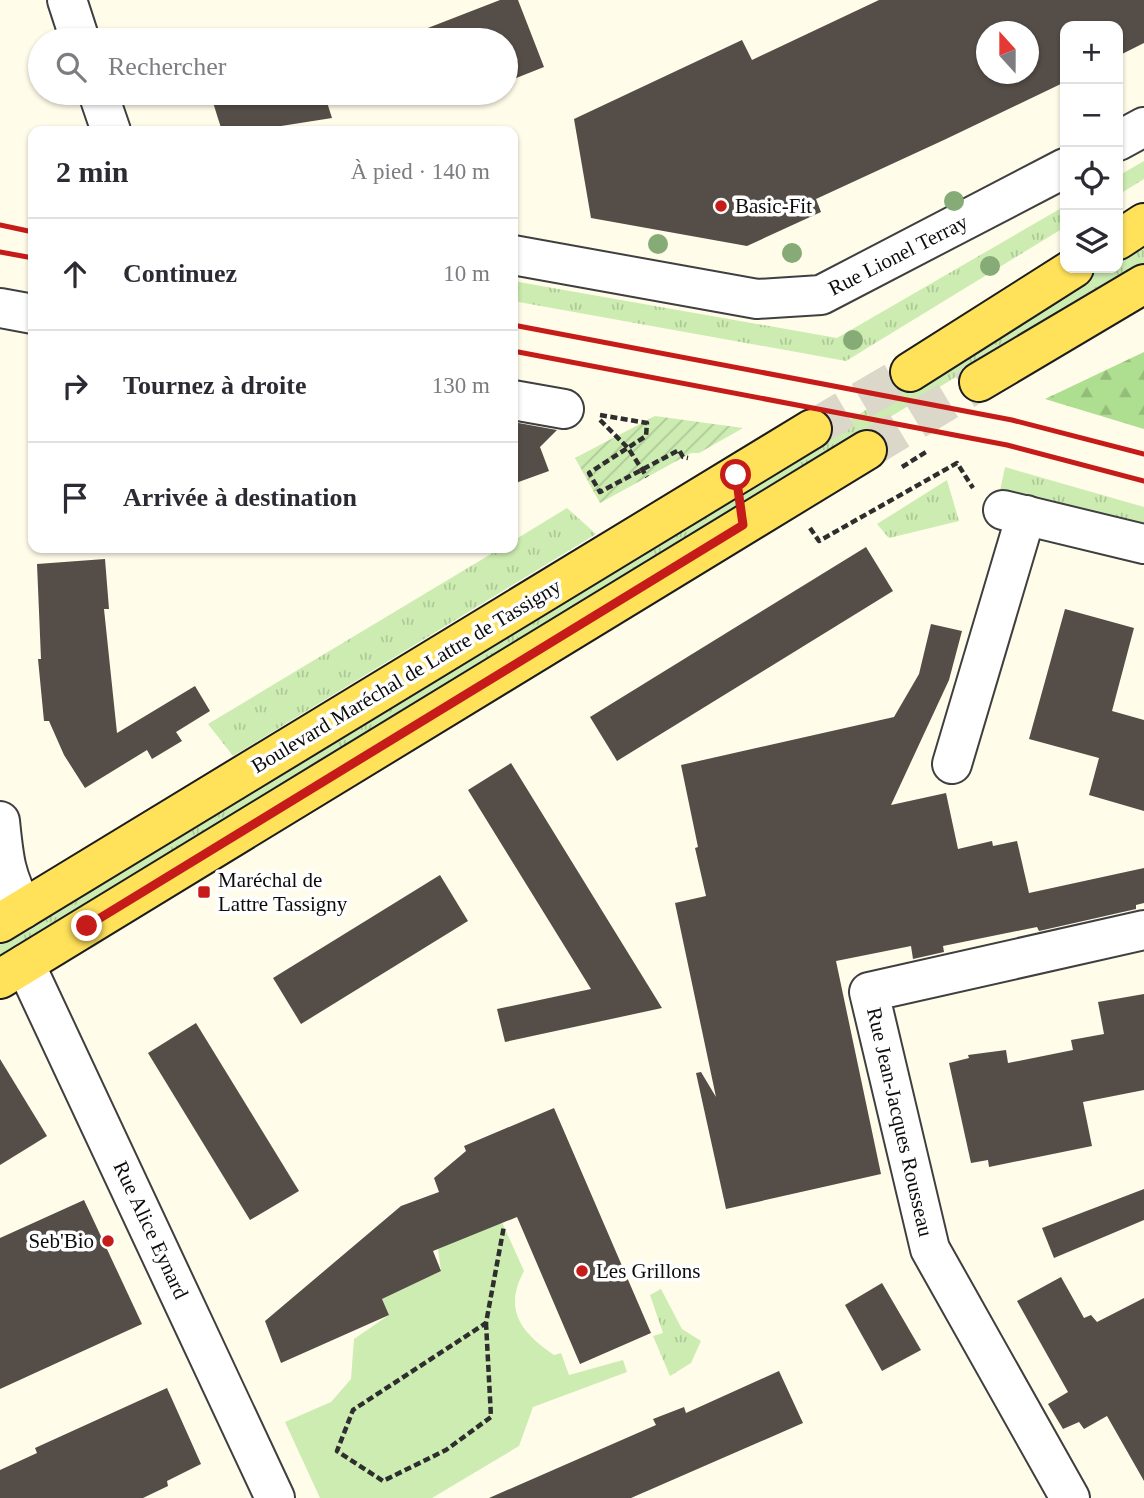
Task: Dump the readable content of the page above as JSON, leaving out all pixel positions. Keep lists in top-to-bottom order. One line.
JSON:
{"streets":{"main road":["Boulevard Maréchal de Lattre de Tassigny"],"street":["Rue Lionel Terray","Rue Jean-Jacques Rousseau","Rue Alice Eynard"]},"places":{"other":["Basic-Fit","Seb'Bio","Les Grillons"],"transit":["Maréchal de Lattre Tassigny"]},"north":"top","page":{"map_buttons":["+","−"],"search":"Rechercher","heading":["2 min","À pied · 140 m"],"list":[["Continuez","10 m"],["Tournez à droite","130 m"],"Arrivée à destination"]}}
